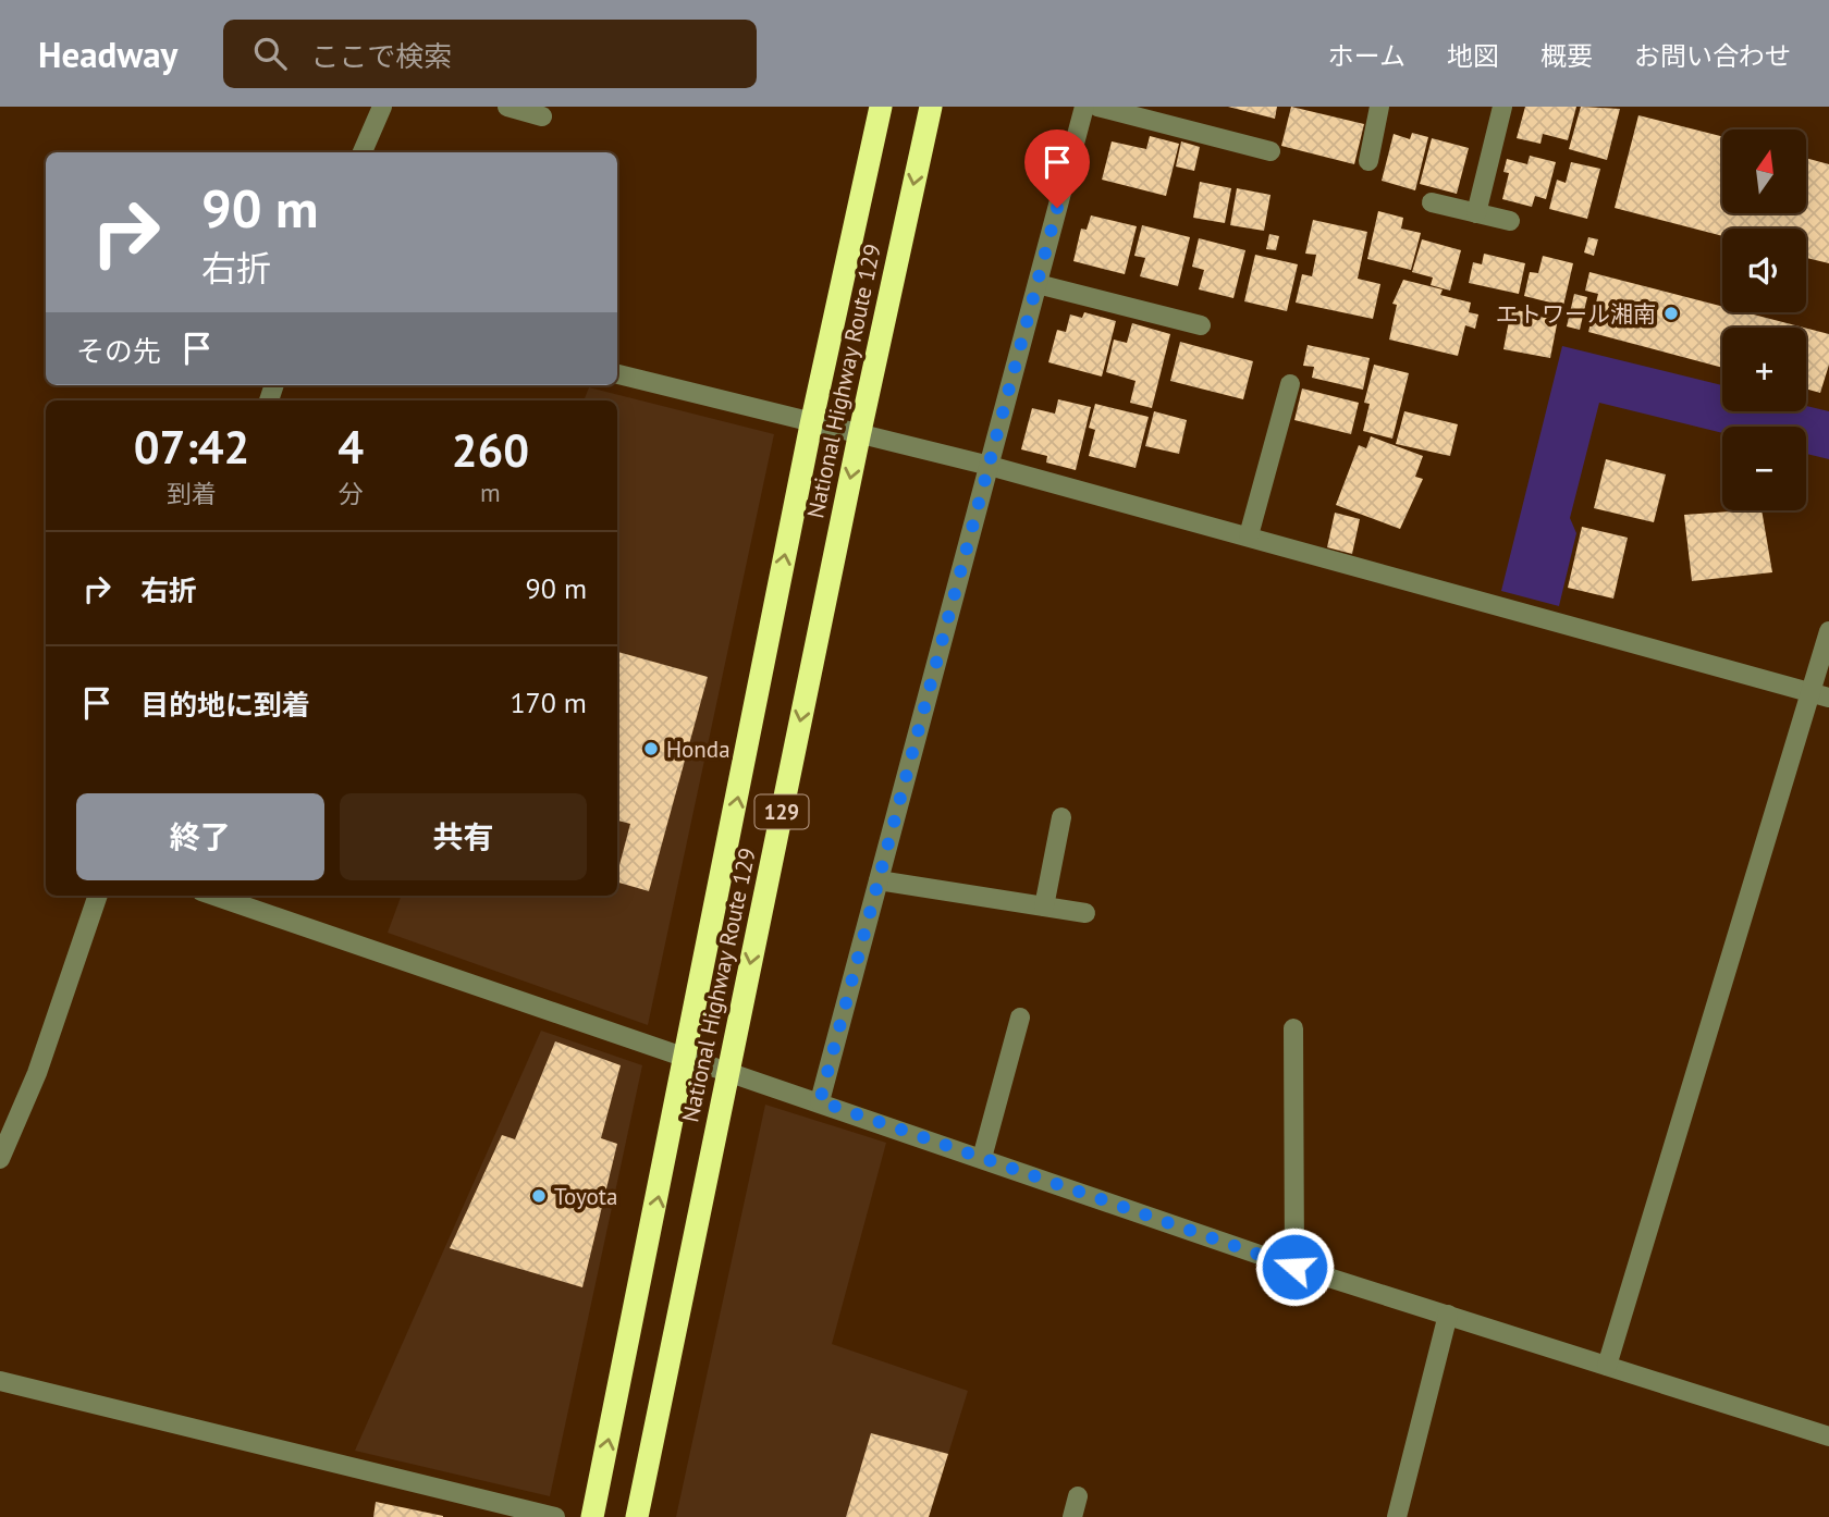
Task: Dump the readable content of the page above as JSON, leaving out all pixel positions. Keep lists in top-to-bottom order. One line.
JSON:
{"streets":{"highway":["National Highway Route 129","129"]},"places":["エトワール湘南","Honda","Toyota"],"north":"top","page":{"header":"Headway","search":"ここで検索","nav":["ホーム","地図","概要","お問い合わせ"],"map_buttons":["+","−"],"turn":["90 m","右折"],"then":"その先","eta":["07:42","到着","4","分","260","m"],"list":[{"name":"右折","value":"90 m"},{"name":"目的地に到着","value":"170 m"}],"buttons":["終了","共有"]}}
